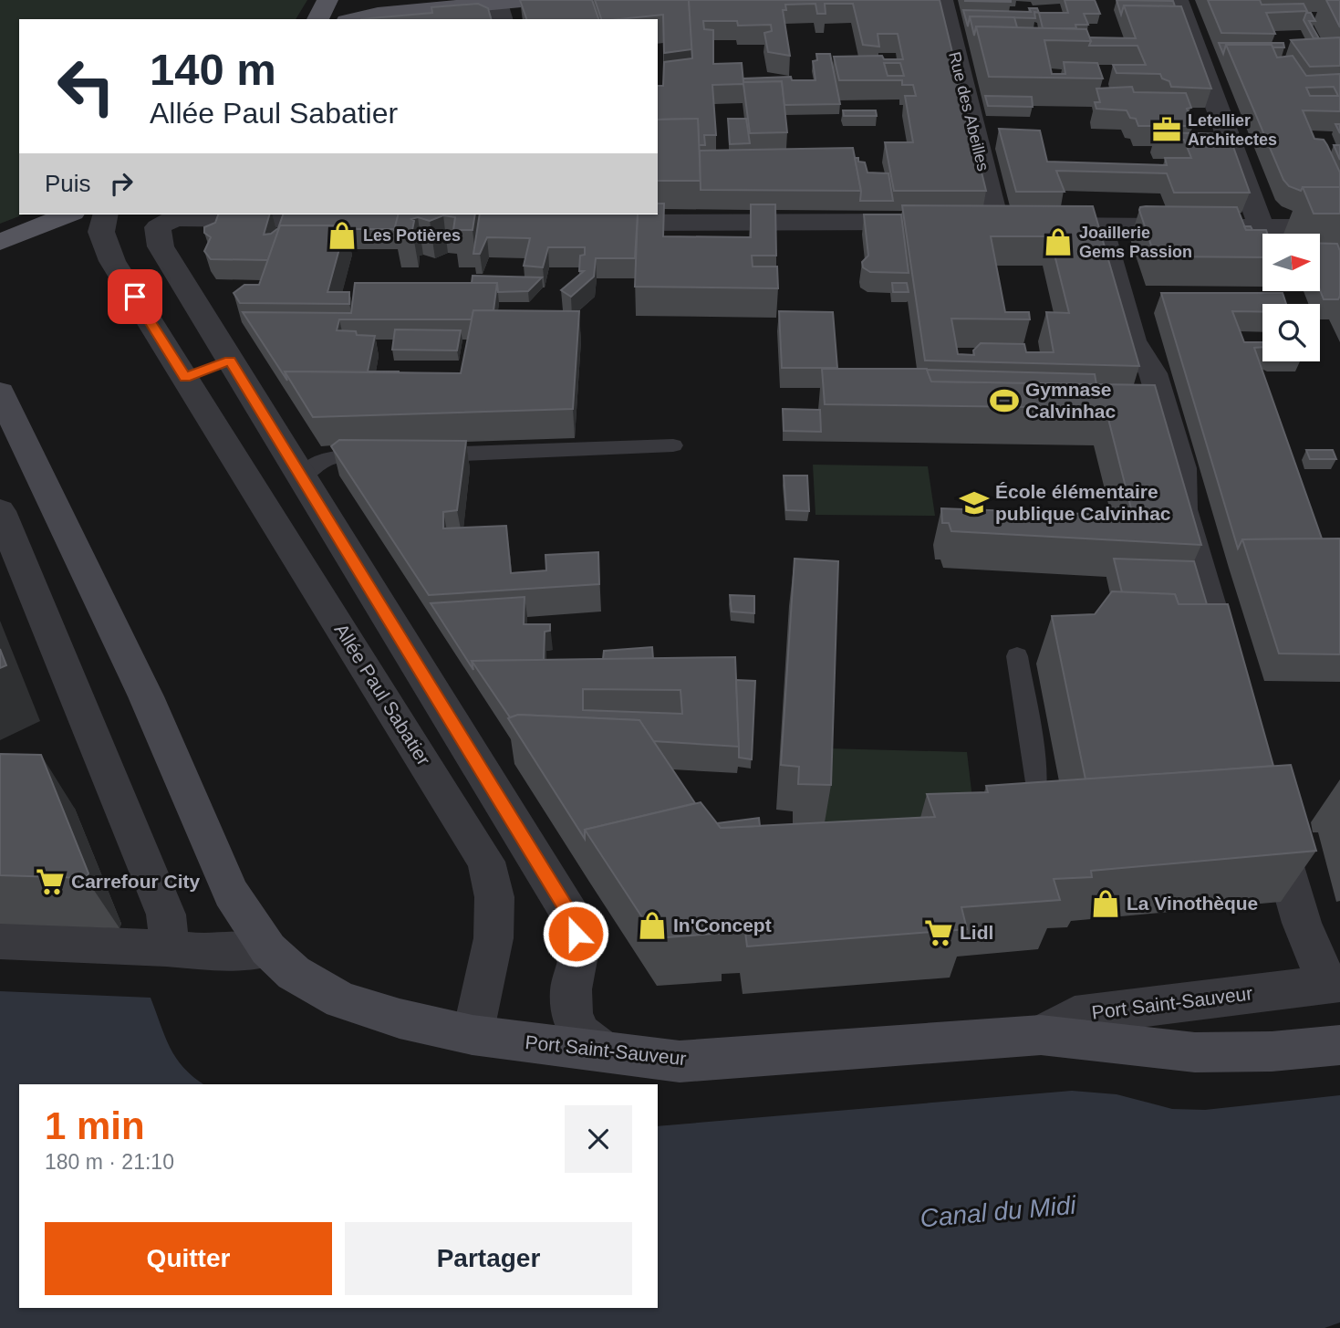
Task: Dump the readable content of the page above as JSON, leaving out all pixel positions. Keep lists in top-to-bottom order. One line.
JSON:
{"streets":{"main road":["Port Saint-Sauveur"],"street":["Rue des Abeilles","Allée Paul Sabatier"]},"crossings":[["Allée Paul Sabatier","Port Saint-Sauveur"]],"water":["Canal du Midi"],"places":{"office":["Letellier Architectes"],"shop":["Les Potières","Joaillerie Gems Passion","La Vinothèque","In'Concept"],"sports":["Gymnase Calvinhac"],"school or university":["École élémentaire publique Calvinhac"],"supermarket":["Carrefour City","Lidl"]},"north":"right","page":{"turn":["140 m","Allée Paul Sabatier"],"then":"Puis","heading":["1 min","180 m · 21:10"],"buttons":["Quitter","Partager"]}}
